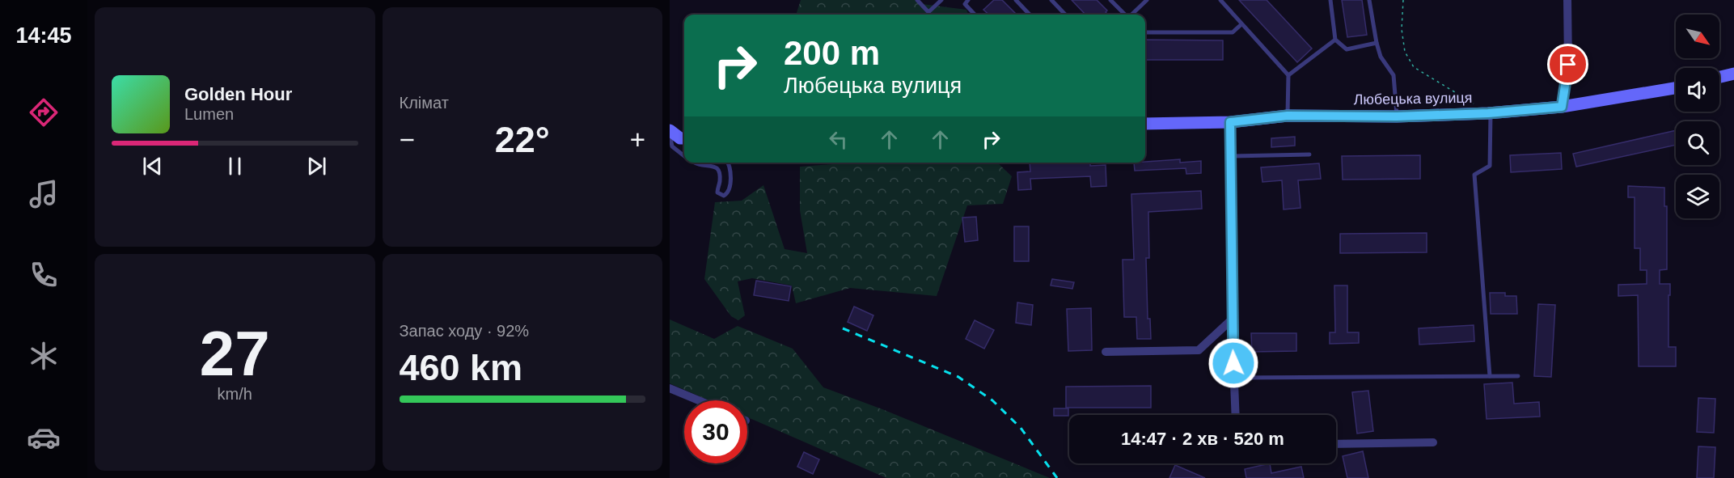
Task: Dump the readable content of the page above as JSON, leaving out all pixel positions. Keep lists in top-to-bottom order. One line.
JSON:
{"streets":{"main road":["Любецька вулиця"]},"north":"bottom right","page":{"tabs":"14:45","tile":["Клімат",["27","km/h"],["Запас ходу · 92%","460 km"]],"turn":["200 m","Любецька вулиця"],"song":["Golden Hour","Lumen"],"heat":["−","22°","+"],"limit":"30","trip":"14:47 · 2 хв · 520 m"}}
